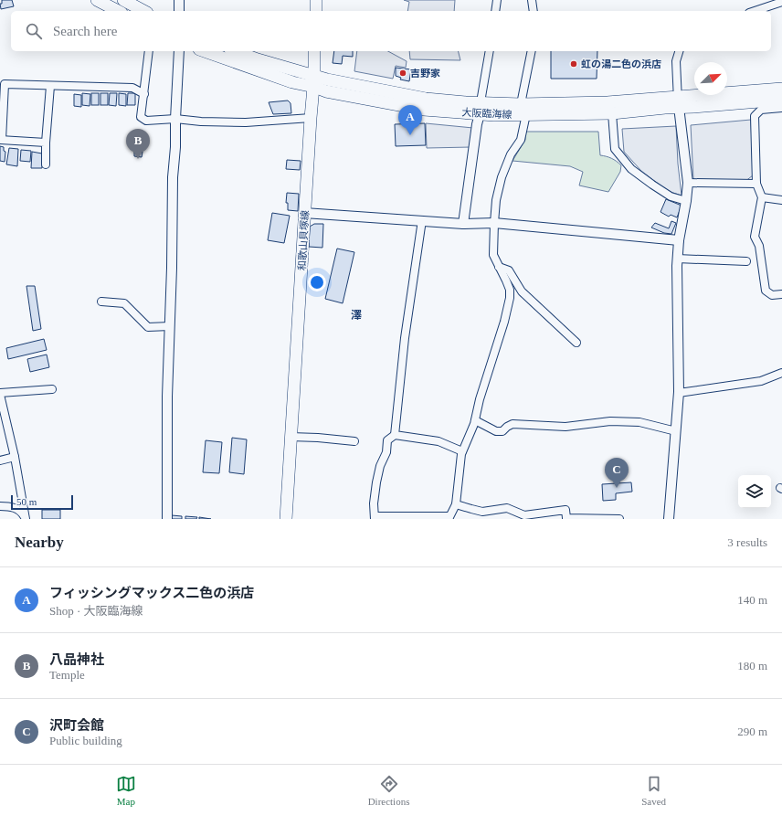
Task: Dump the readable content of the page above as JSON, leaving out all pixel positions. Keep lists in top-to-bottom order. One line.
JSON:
{"streets":{"main road":["大阪臨海線","和歌山貝塚線"]},"crossings":[["大阪臨海線","和歌山貝塚線"]],"districts":["澤"],"places":["虹の湯二色の浜店","吉野家"],"scale_bar":"50 m","north":"top right","page":{"search":"Search here","pins":["A","B","C"],"scale":"50 m","heading":["Nearby","3 results"],"list":[{"mark":"A","name":"フィッシングマックス二色の浜店","note":"Shop · 大阪臨海線","value":"140 m"},{"mark":"B","name":"八品神社","note":"Temple","value":"180 m"},{"mark":"C","name":"沢町会館","note":"Public building","value":"290 m"}],"nav":["Map","Directions","Saved"]}}
